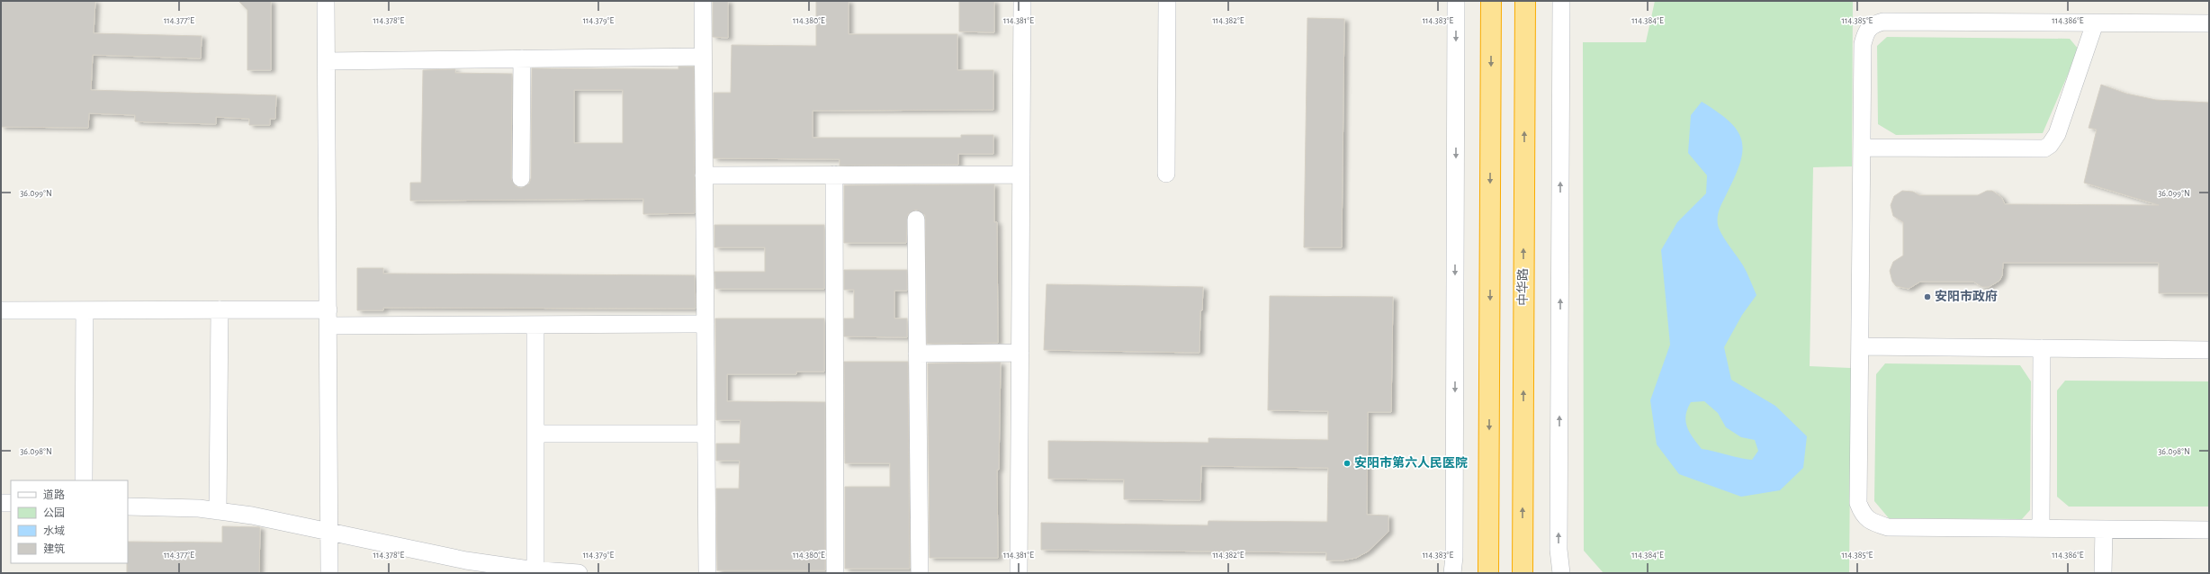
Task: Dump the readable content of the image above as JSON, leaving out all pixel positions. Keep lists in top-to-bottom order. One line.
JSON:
{"streets":{"highway":["中华路"]},"places":["安阳市政府","安阳市第六人民医院"],"legend":["道路","公园","水域","建筑"],"coordinates":["114.377°E","114.378°E","114.379°E","114.380°E","114.381°E","114.382°E","114.383°E","114.384°E","114.385°E","114.386°E","36.099°N","36.098°N"]}
